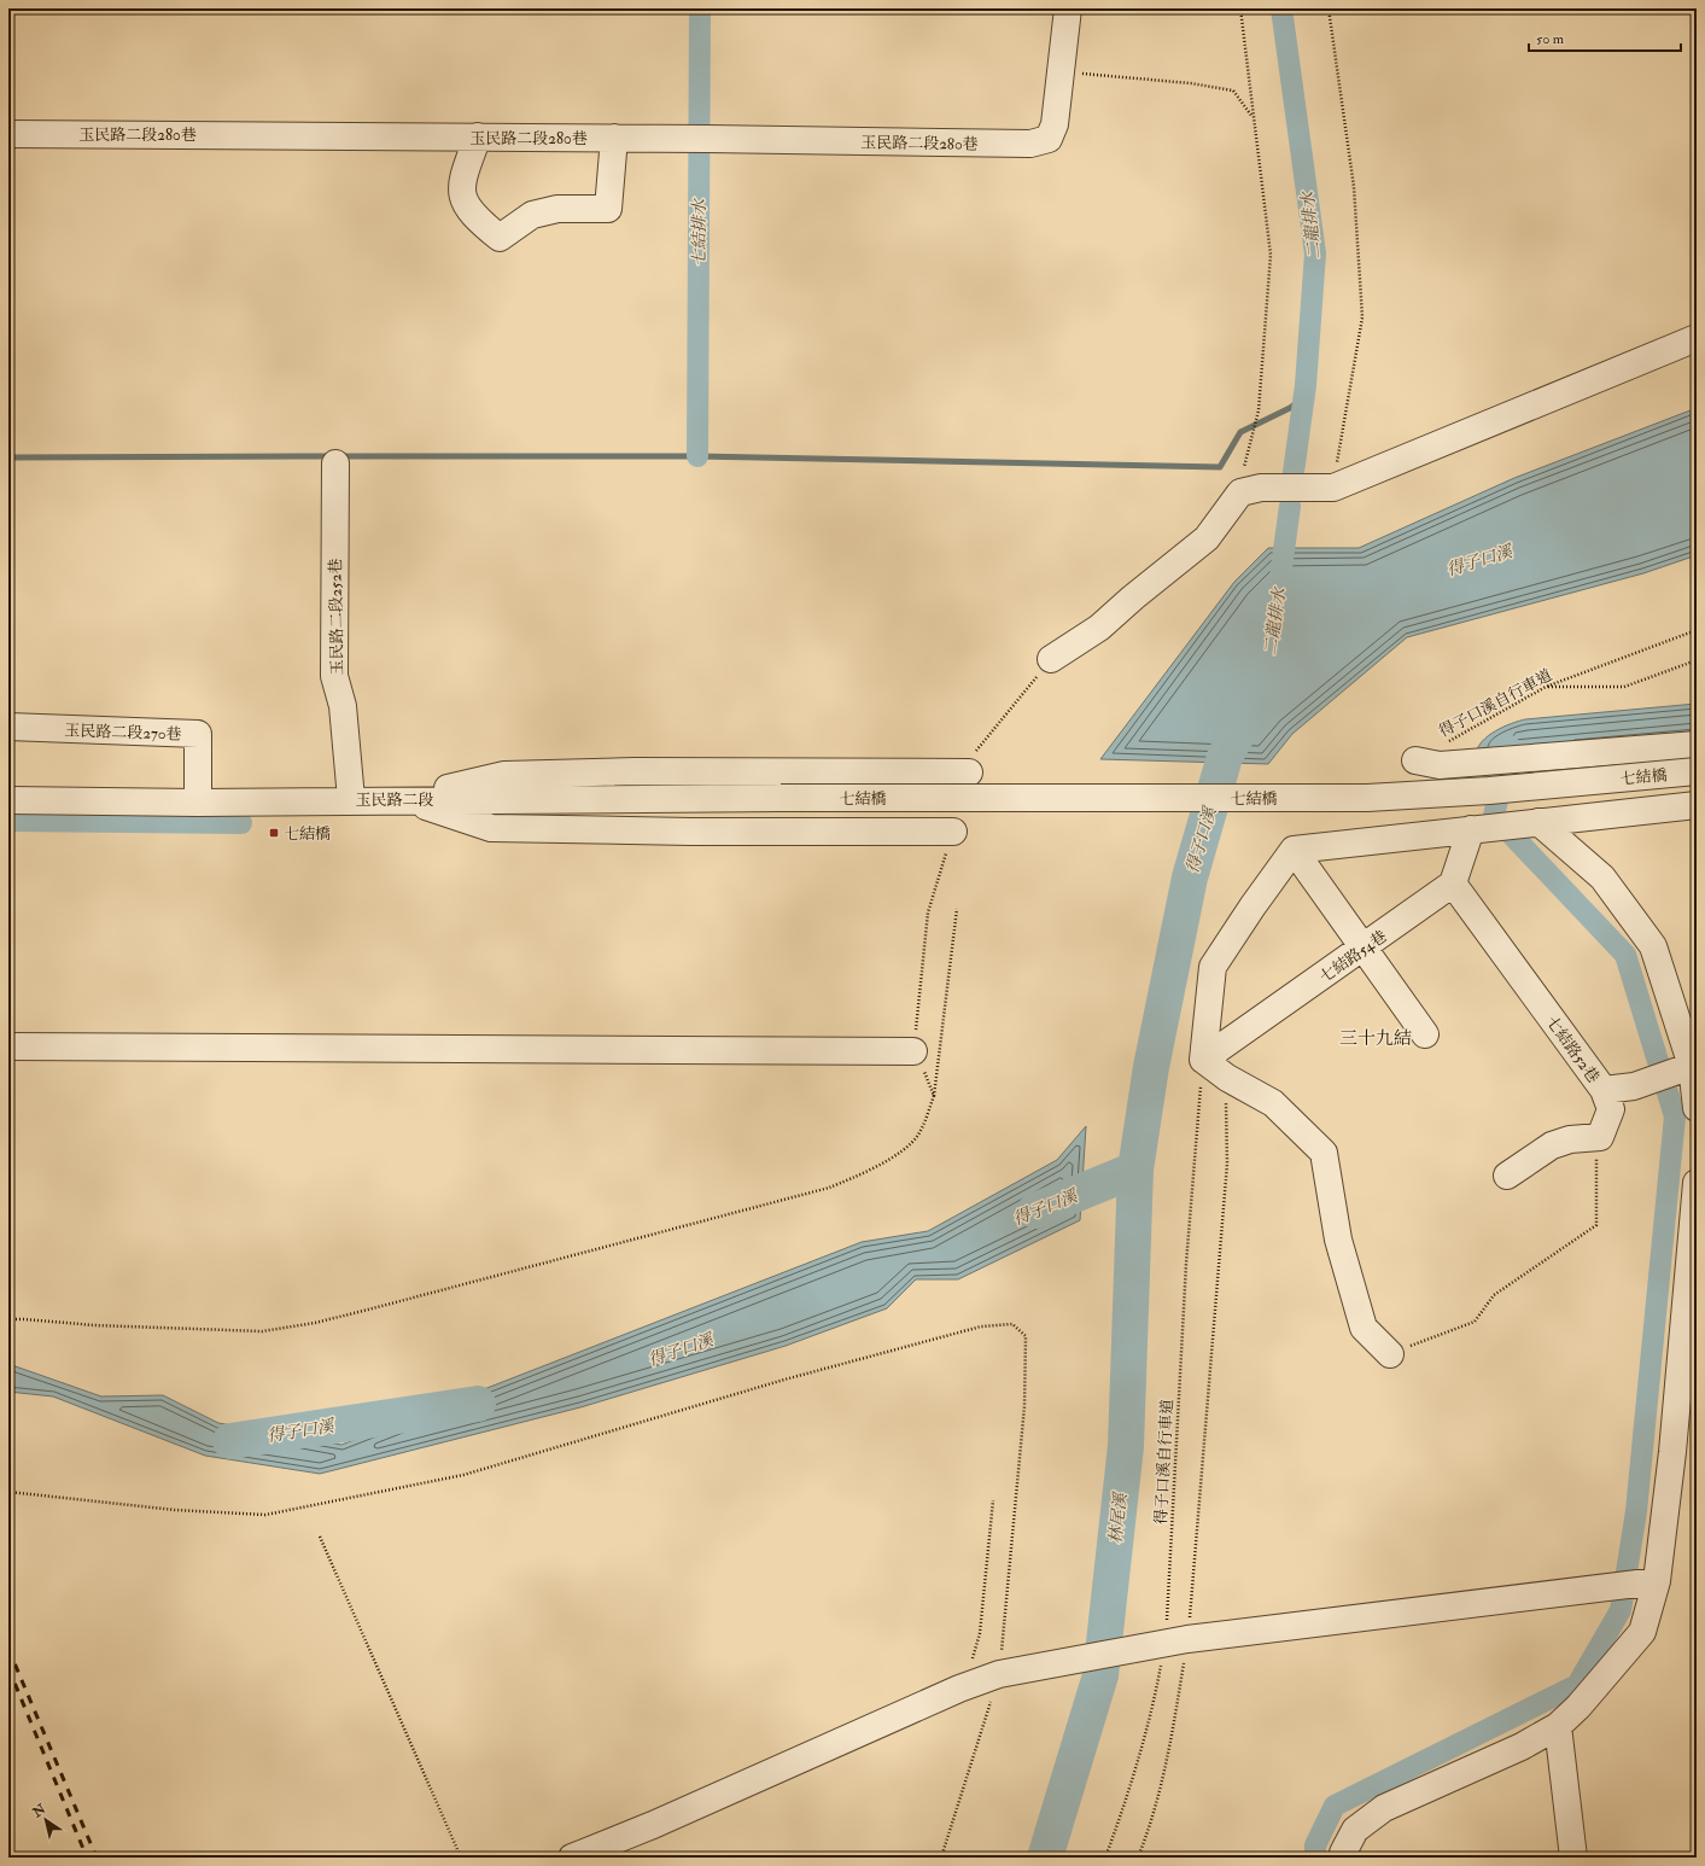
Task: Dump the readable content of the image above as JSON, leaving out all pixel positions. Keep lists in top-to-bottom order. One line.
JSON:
{"streets":{"street":["玉民路二段280巷","玉民路二段252巷","玉民路二段270巷","七結橋","玉民路二段","七結路54巷","七結路52巷"],"path":["得子口溪自行車道"]},"crossings":[["玉民路二段252巷","玉民路二段"],["得子口溪自行車道","七結路54巷"],["玉民路二段270巷","玉民路二段"],["七結橋","玉民路二段"],["七結路54巷","七結路52巷"]],"districts":["三十九結"],"water":["二龍排水","七結排水","得子口溪","林尾溪"],"places":{"transit":["七結橋"]},"scale_bar":"50 m","north":"top left"}
